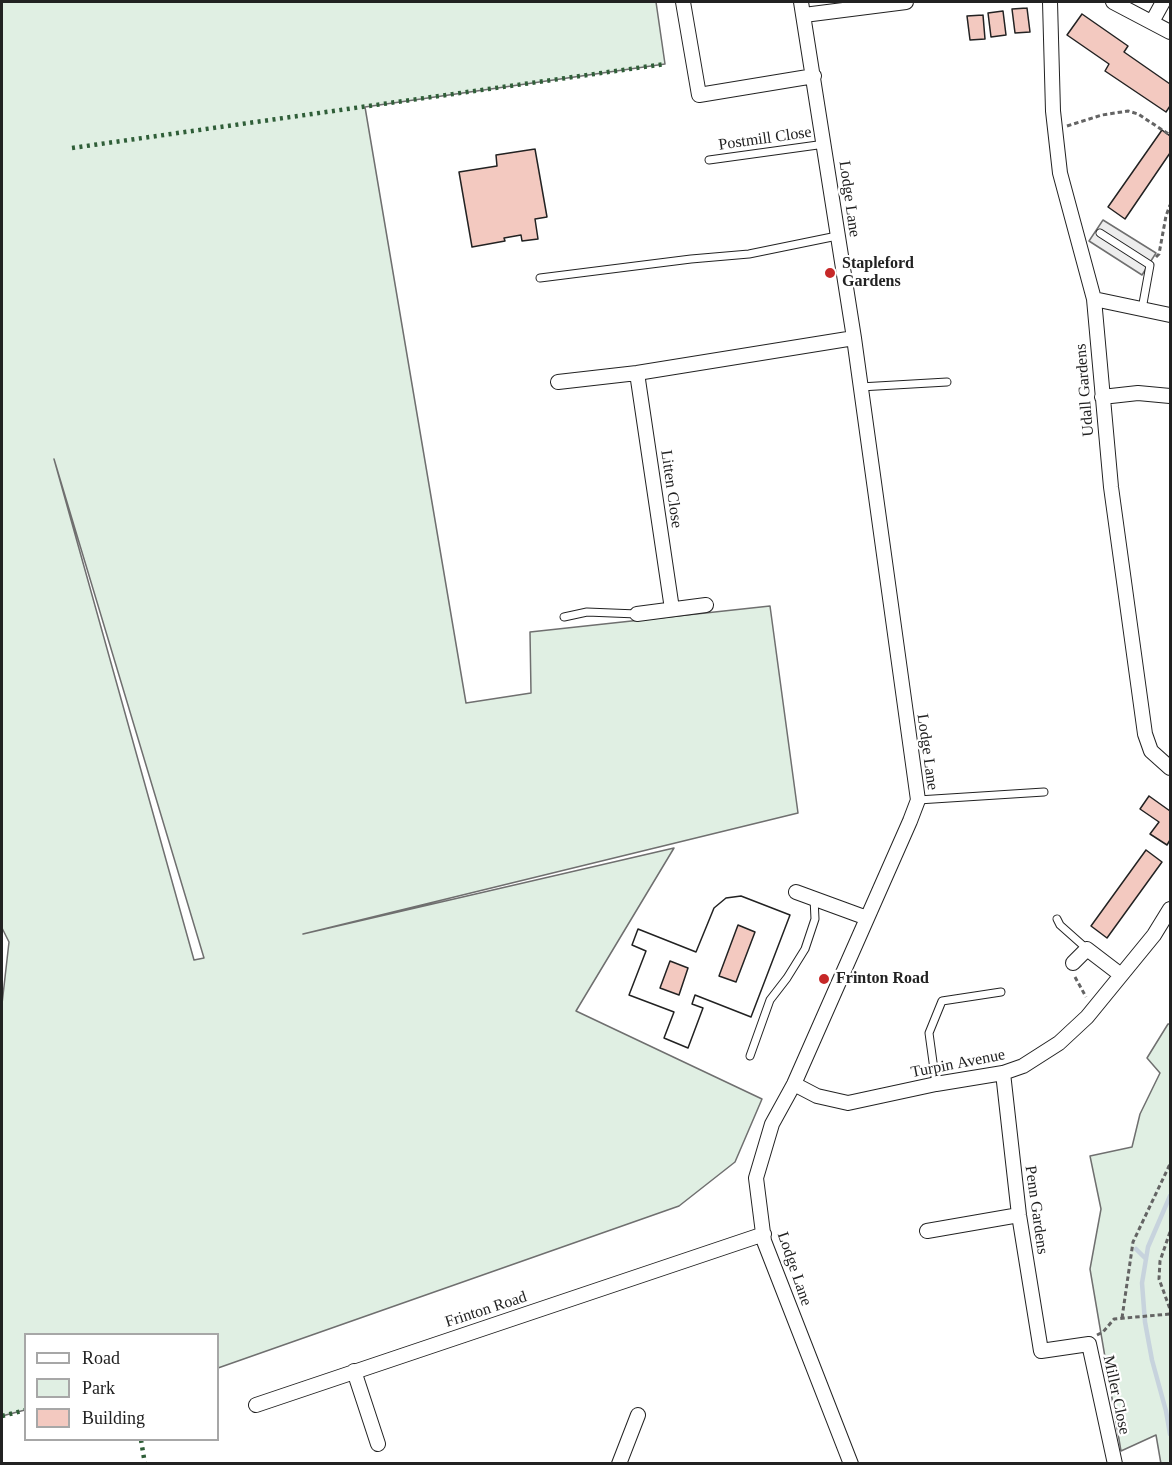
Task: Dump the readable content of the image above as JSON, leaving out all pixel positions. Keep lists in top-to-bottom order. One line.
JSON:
{"streets":{"street":["Lodge Lane","Udall Gardens","Litten Close","Turpin Avenue","Penn Gardens","Frinton Road","Miller Close"],"lane":["Postmill Close"]},"crossings":[["Postmill Close","Lodge Lane"],["Lodge Lane","Turpin Avenue"],["Lodge Lane","Frinton Road"],["Turpin Avenue","Penn Gardens"],["Penn Gardens","Miller Close"]],"places":["Stapleford Gardens","Frinton Road"],"legend":["Road","Park","Building"]}
